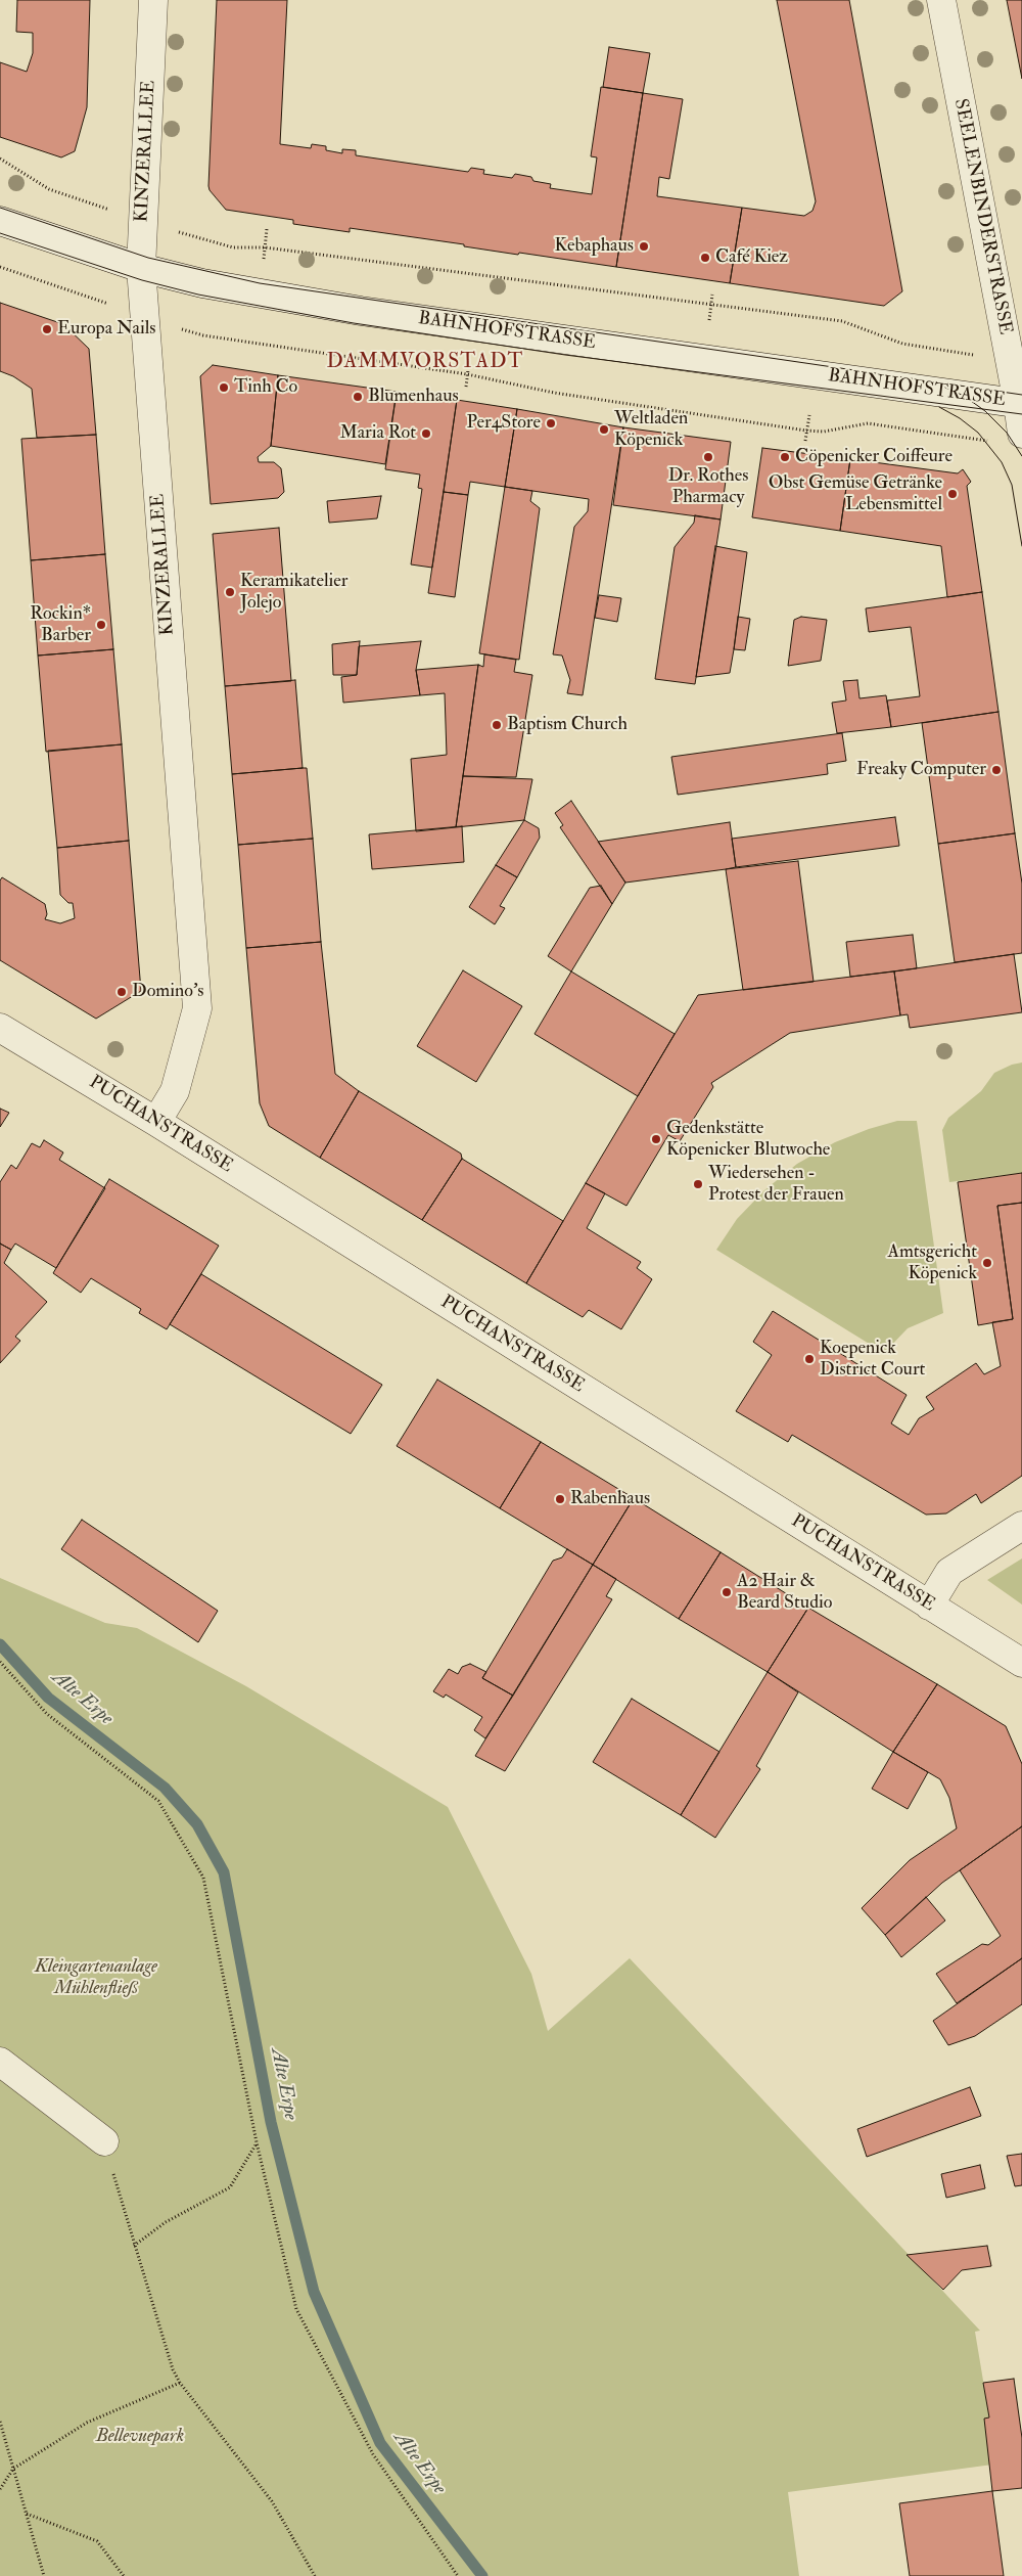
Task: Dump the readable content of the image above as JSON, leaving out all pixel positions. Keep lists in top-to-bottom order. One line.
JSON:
{"streets":{"street":["KINZERALLEE","SEELENBINDERSTRASSE","BAHNHOFSTRASSE","PUCHANSTRASSE"]},"crossings":[["KINZERALLEE","BAHNHOFSTRASSE"],["KINZERALLEE","PUCHANSTRASSE"],["SEELENBINDERSTRASSE","BAHNHOFSTRASSE"]],"districts":["DAMMVORSTADT"],"water":["Alte Erpe"],"parks":["Kleingartenanlage Mühlenfließ","Bellevuepark"],"places":["Kebaphaus","Café Kiez","Europa Nails","Tinh Co","Blumenhaus","Per4Store","Weltladen Köpenick","Maria Rot","Dr. Rothes Pharmacy","Cöpenicker Coiffeure","Obst Gemüse Getränke Lebensmittel","Keramikatelier Jolejo","Rockin* Barber","Baptism Church","Freaky Computer","Domino's","Gedenkstätte Köpenicker Blutwoche","Wiedersehen - Protest der Frauen","Amtsgericht Köpenick","Koepenick District Court","Rabenhaus","A2 Hair & Beard Studio"]}
